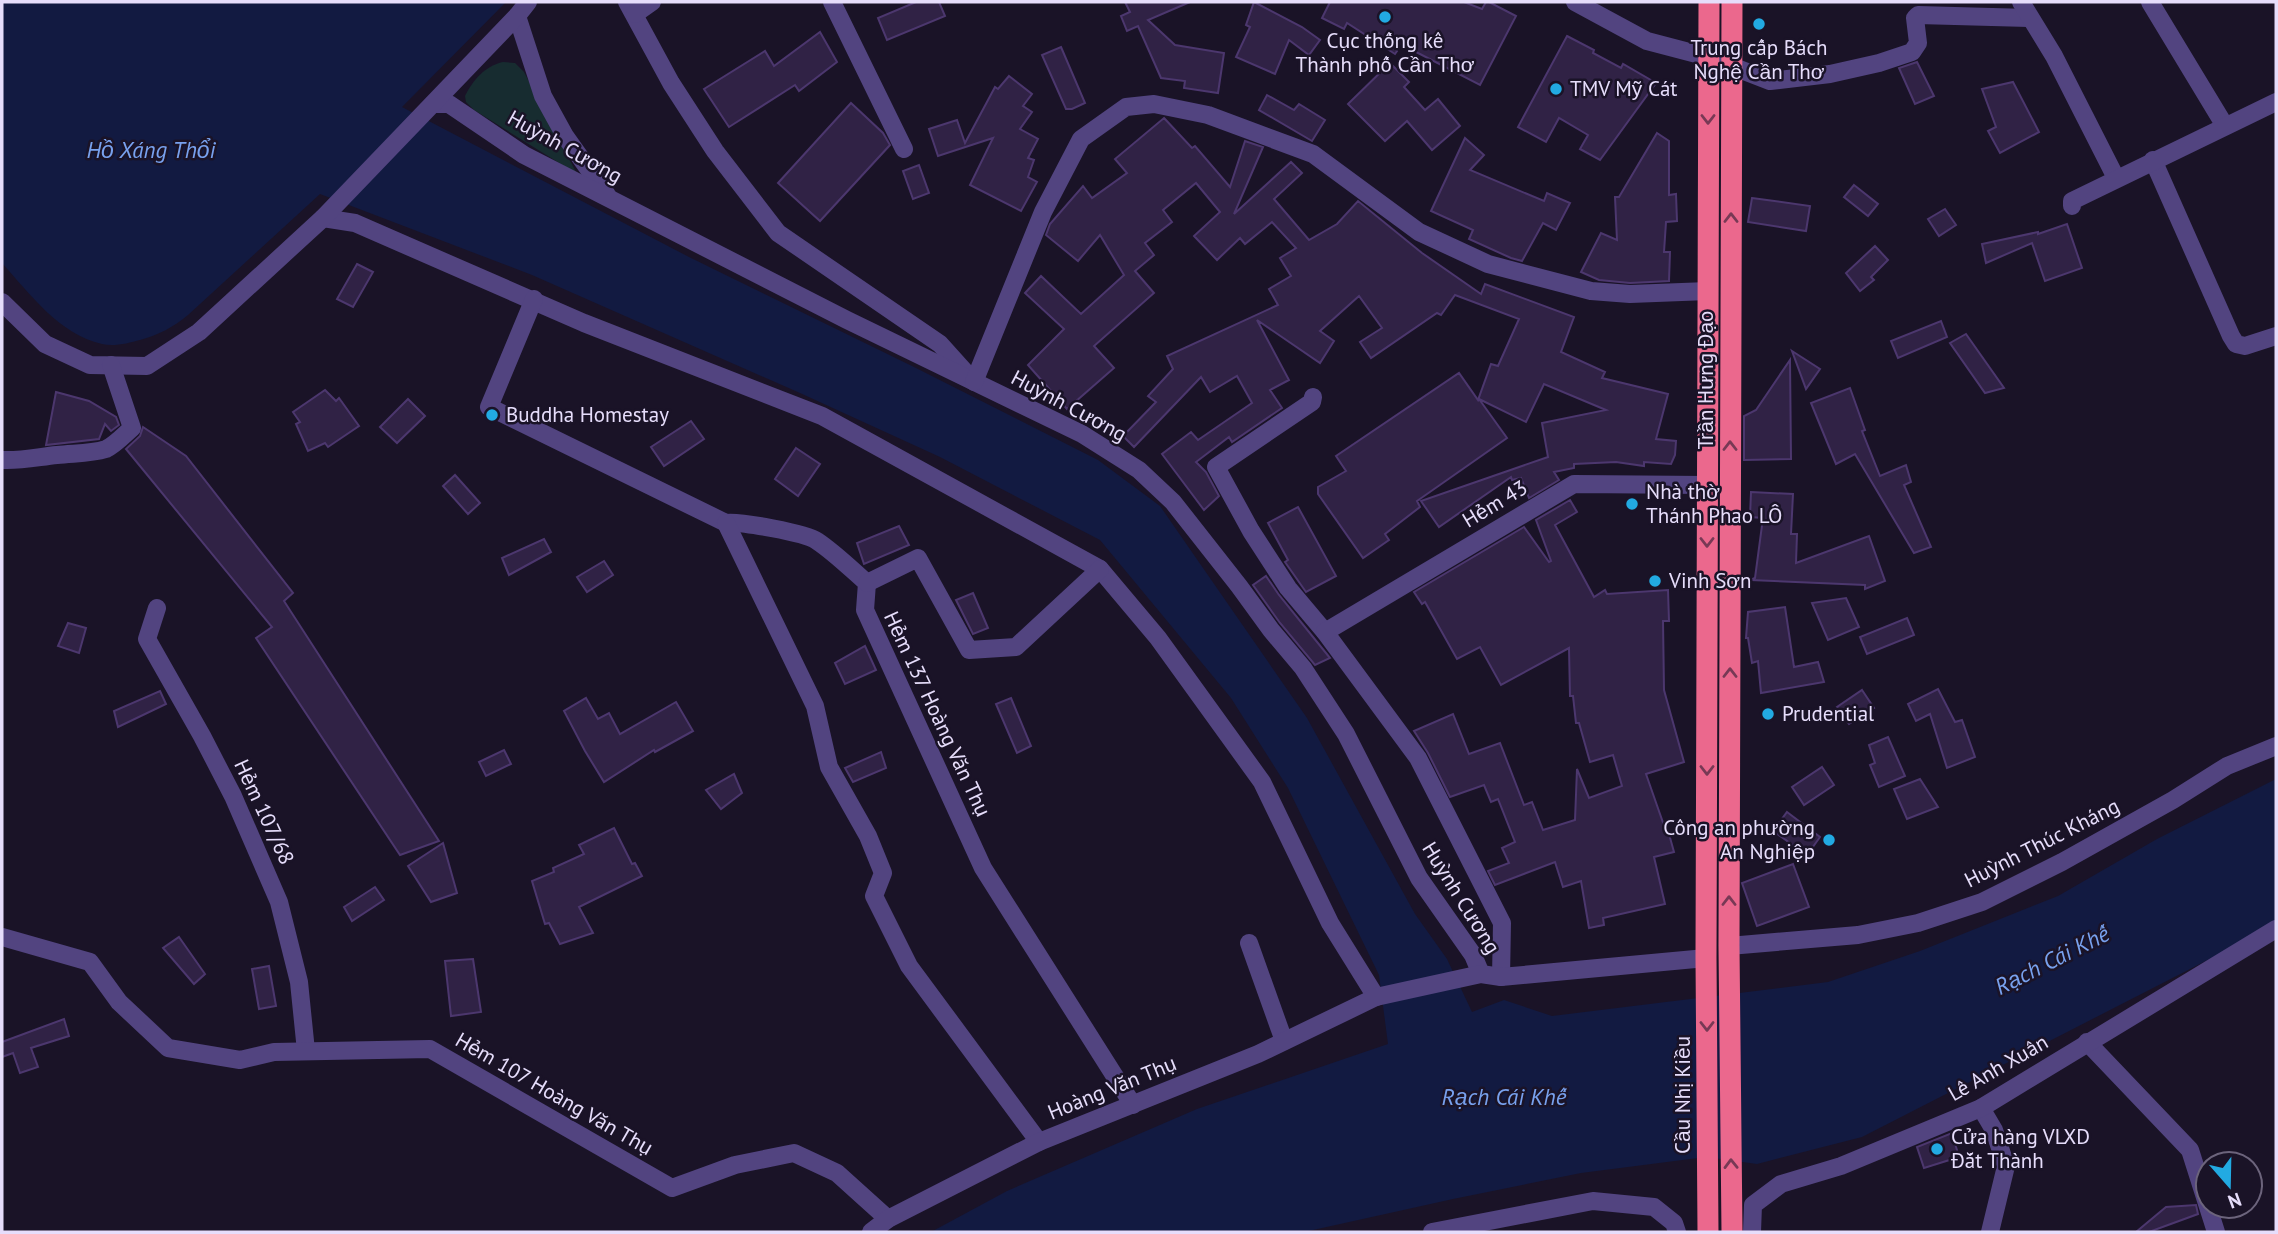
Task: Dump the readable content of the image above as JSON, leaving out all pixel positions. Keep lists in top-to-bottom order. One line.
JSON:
{"streets":{"highway":["Trần Hưng Đạo","Cầu Nhị Kiều"],"street":["Huỳnh Cương","Hẻm 43","Hẻm 137 Hoàng Văn Thụ","Hẻm 107/68","Huỳnh Thúc Kháng","Lê Anh Xuân","Hoàng Văn Thụ","Hẻm 107 Hoàng Văn Thụ"]},"crossings":[["Huỳnh Cương","Hoàng Văn Thụ"],["Trần Hưng Đạo","Hẻm 43"],["Trần Hưng Đạo","Huỳnh Thúc Kháng"],["Trần Hưng Đạo","Cầu Nhị Kiều"],["Hẻm 137 Hoàng Văn Thụ","Hoàng Văn Thụ"],["Hẻm 107/68","Hẻm 107 Hoàng Văn Thụ"],["Hoàng Văn Thụ","Hẻm 107 Hoàng Văn Thụ"]],"one_way":["Cầu Nhị Kiều"],"water":["Hồ Xáng Thổi","Rạch Cái Khế"],"places":["Cục thống kê Thành phố Cần Thơ","Trung cấp Bách Nghệ Cần Thơ","TMV Mỹ Cát","Buddha Homestay","Nhà thờ Thánh Phao LÔ","Vinh Sơn","Prudential","Công an phường An Nghiệp","Cửa hàng VLXD Đắt Thành"],"north":"bottom"}
